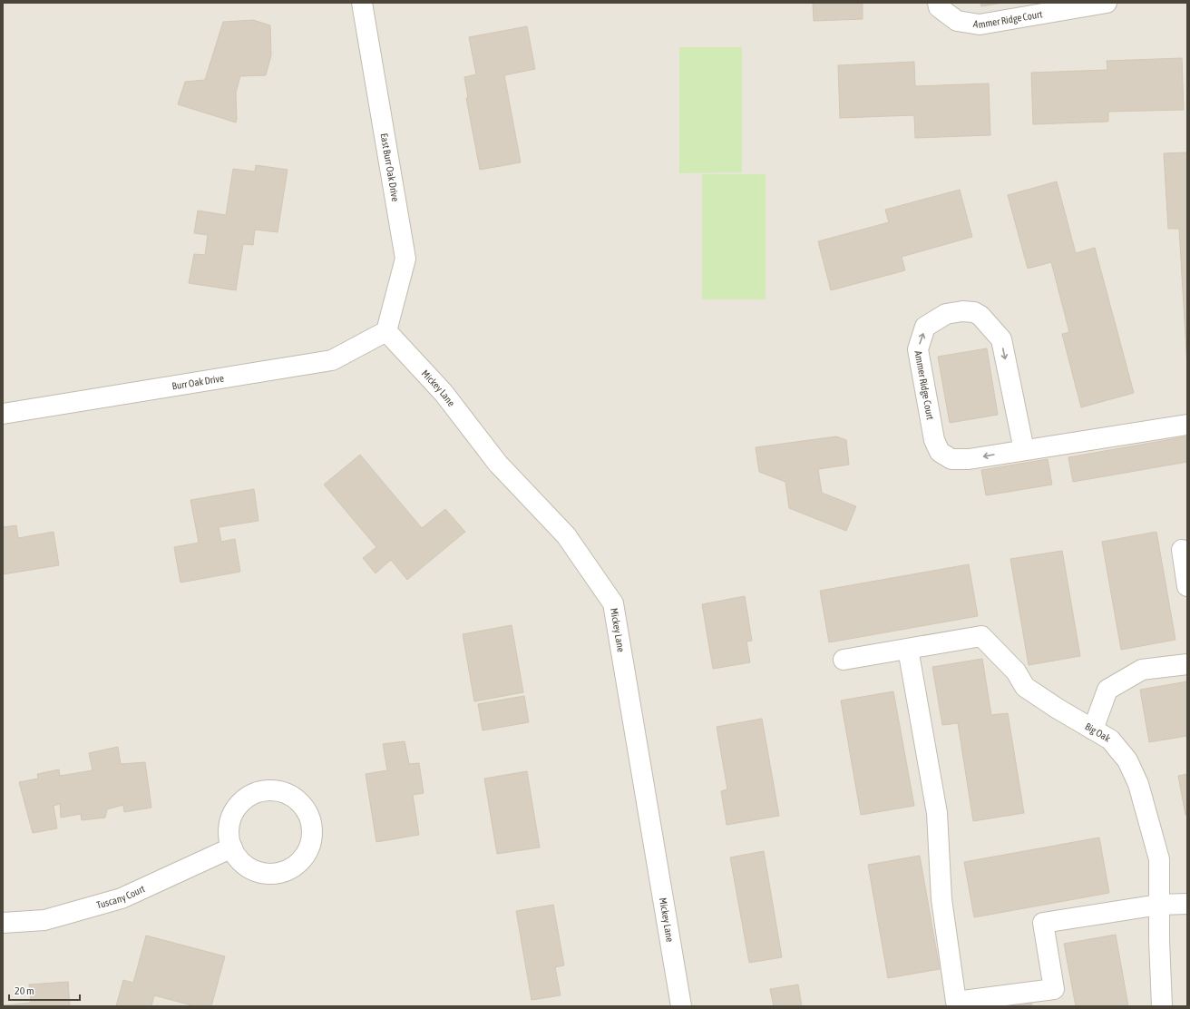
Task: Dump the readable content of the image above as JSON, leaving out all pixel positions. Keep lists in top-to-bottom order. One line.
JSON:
{"streets":{"street":["Ammer Ridge Court","East Burr Oak Drive","Burr Oak Drive","Mickey Lane","Big Oak","Tuscany Court"]},"crossings":[["East Burr Oak Drive","Burr Oak Drive"],["East Burr Oak Drive","Mickey Lane"],["Burr Oak Drive","Mickey Lane"]],"scale_bar":"20 m"}
